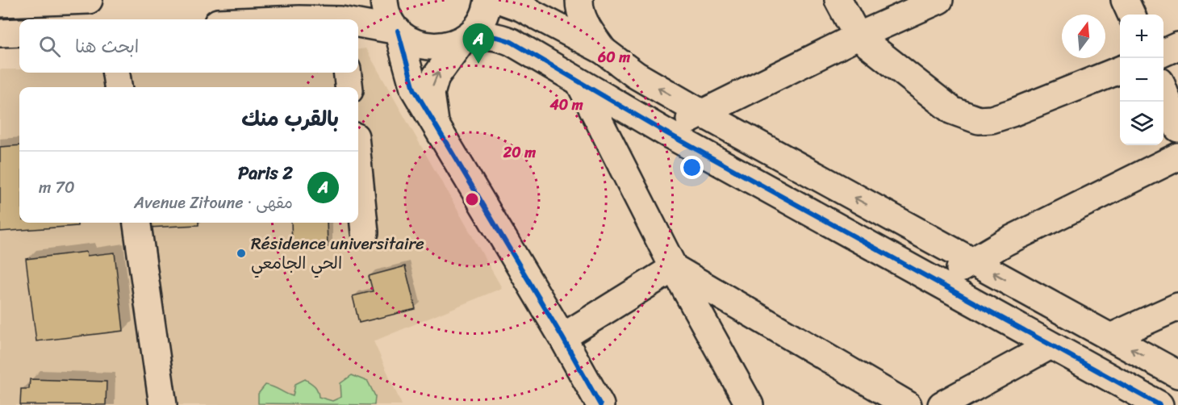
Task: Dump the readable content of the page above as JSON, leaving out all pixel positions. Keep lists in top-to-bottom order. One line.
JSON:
{"places":["Résidence universitaire الحي الجامعي"],"north":"top","page":{"map_buttons":["+","−"],"search":"ابحث هنا","pins":"A","heading":"بالقرب منك","list":[{"mark":"A","name":"Paris 2","note":"مقهى · Avenue Zitoune","value":"70 m"}]},"rings":["60 m","40 m","20 m"]}
